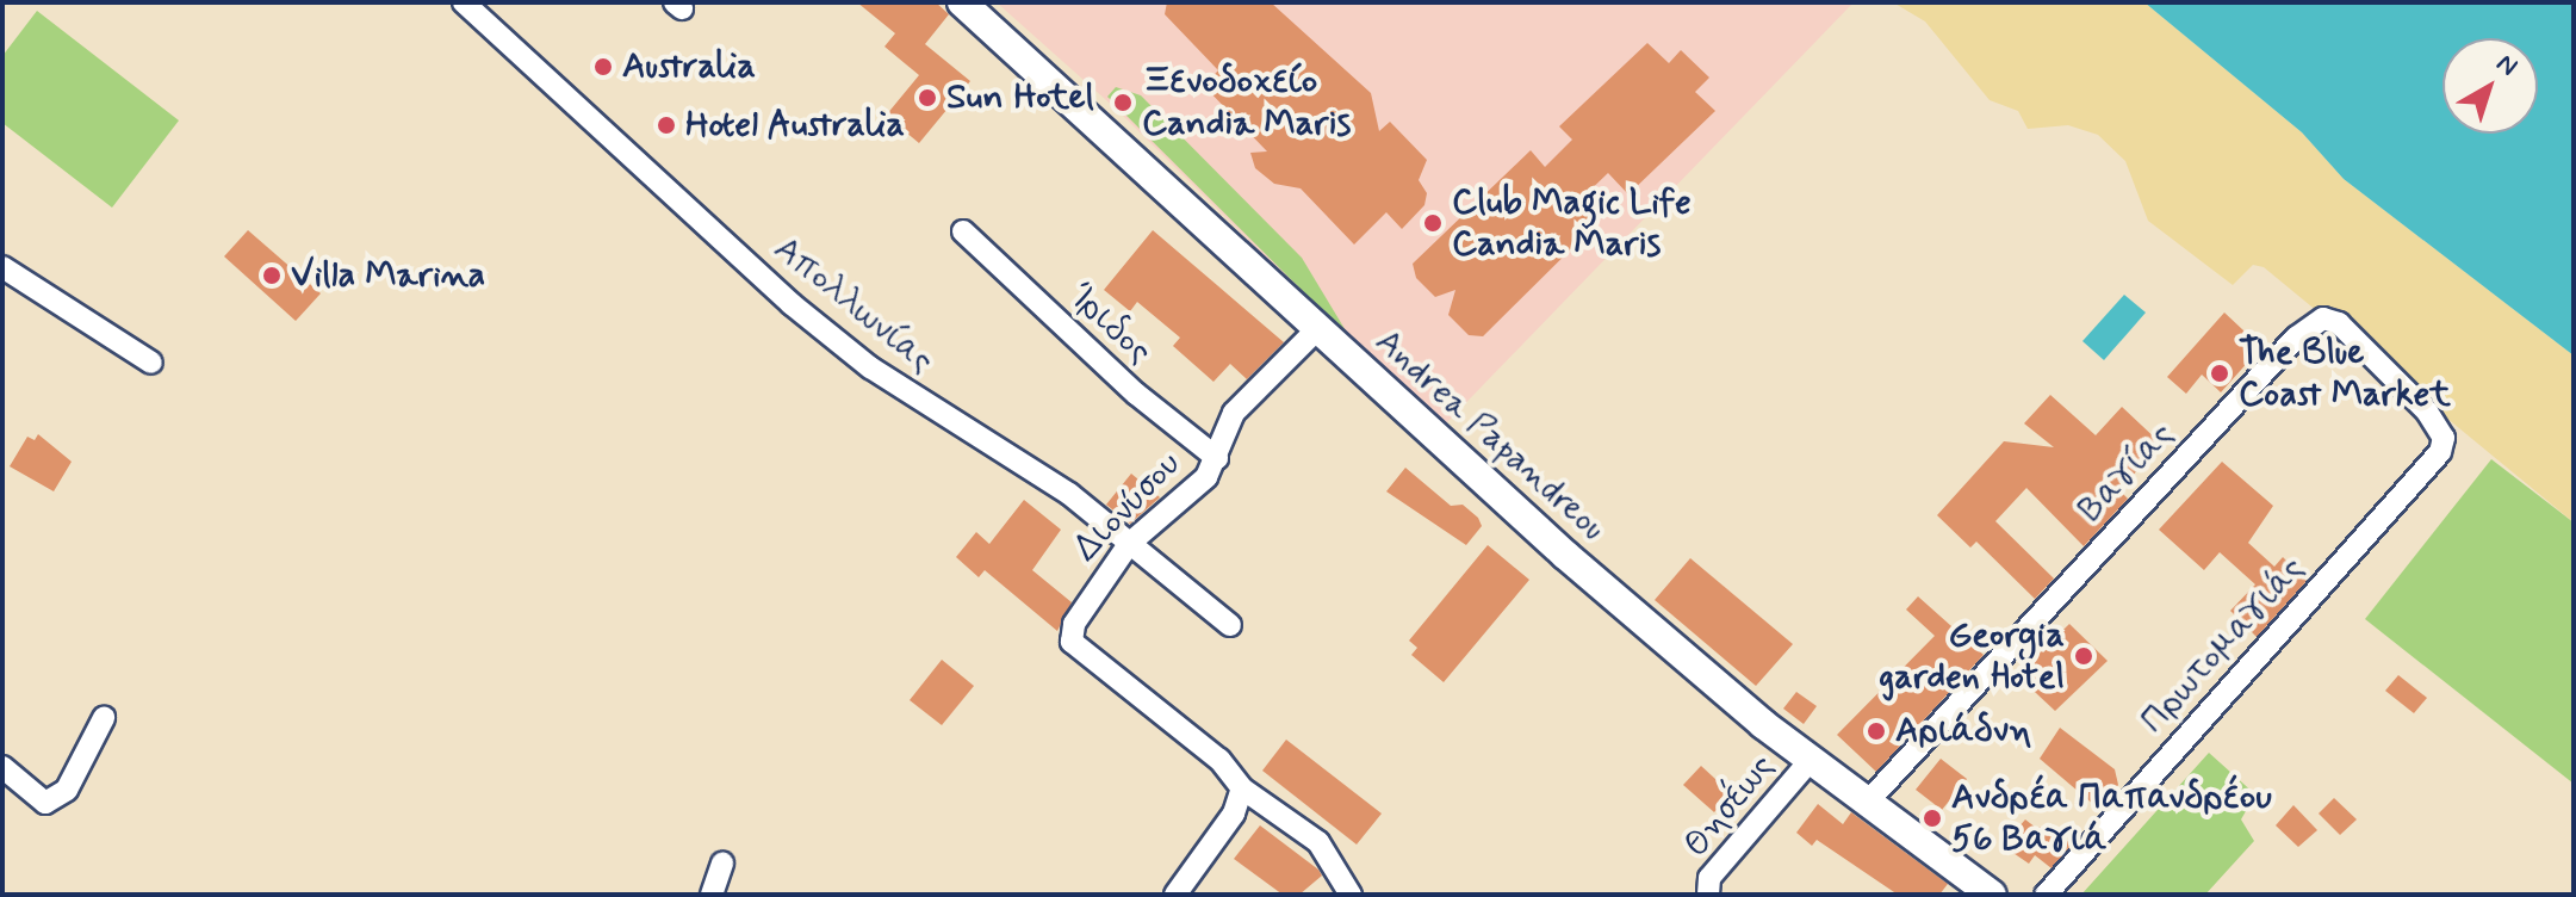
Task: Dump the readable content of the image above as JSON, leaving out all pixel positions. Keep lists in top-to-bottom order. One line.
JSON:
{"streets":{"main road":["Andrea Papandreou"],"street":["Απολλωνίας","Ίριδος","Βαγίας","Διονύσου","Πρωτομαγιάς","Θησέως"]},"crossings":[["Απολλωνίας","Διονύσου"],["Ίριδος","Διονύσου"],["Andrea Papandreou","Βαγίας"],["Andrea Papandreou","Διονύσου"],["Andrea Papandreou","Θησέως"],["Βαγίας","Πρωτομαγιάς"]],"places":["Australia","Sun Hotel","Ξενοδοχείο Candia Maris","Hotel Australia","Club Magic Life Candia Maris","Villa Marina","The Blue Coast Market","Georgia garden Hotel","Αριάδνη","Ανδρέα Παπανδρέου 56 Βαγιά"],"north":"top right"}
